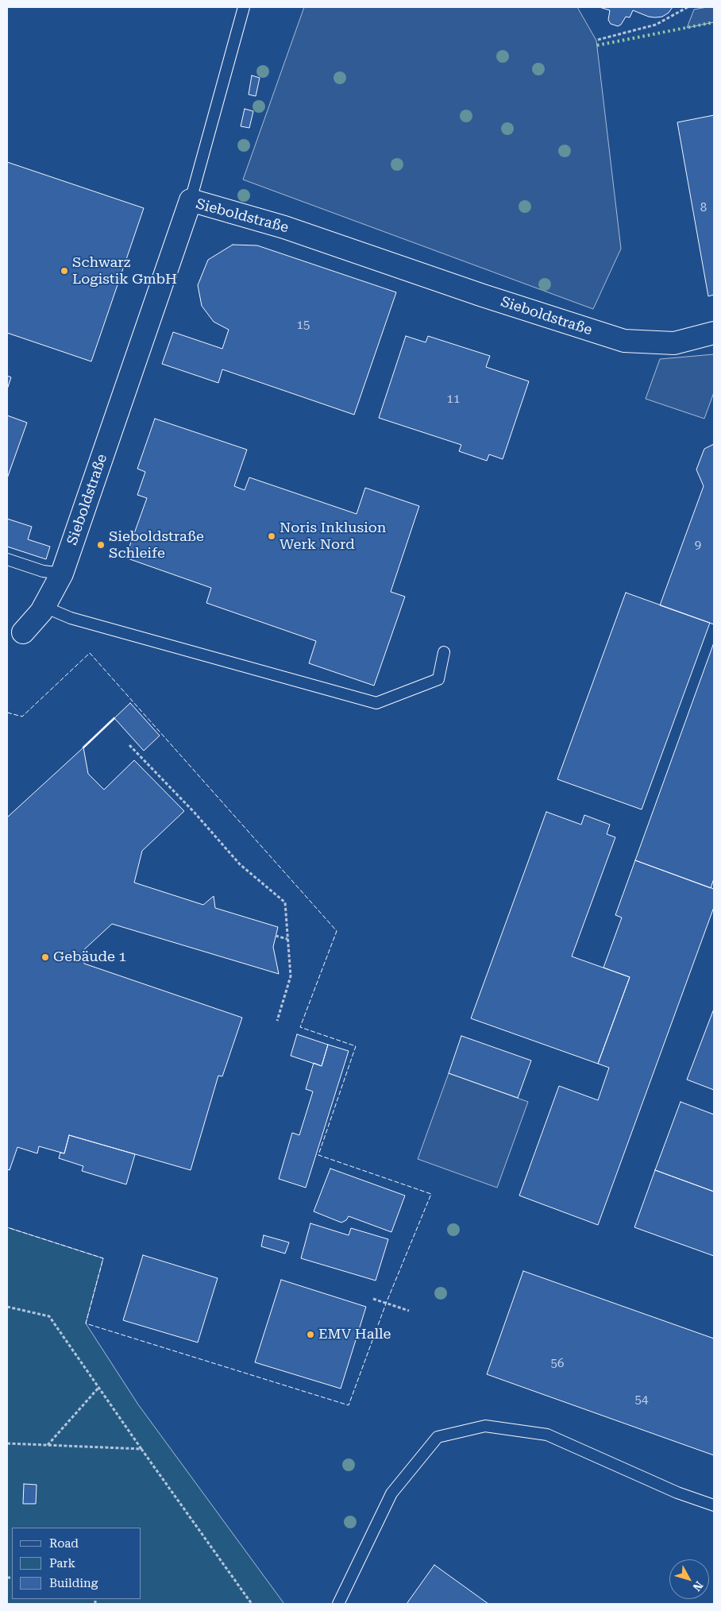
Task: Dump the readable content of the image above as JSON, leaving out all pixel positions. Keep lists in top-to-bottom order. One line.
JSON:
{"streets":{"street":["Sieboldstraße"]},"places":["Schwarz Logistik GmbH","Noris Inklusion Werk Nord","Sieboldstraße Schleife","Gebäude 1","EMV Halle"],"house_numbers":["8","15","11","9","56","54"],"legend":["Road","Park","Building"],"north":"bottom right"}
